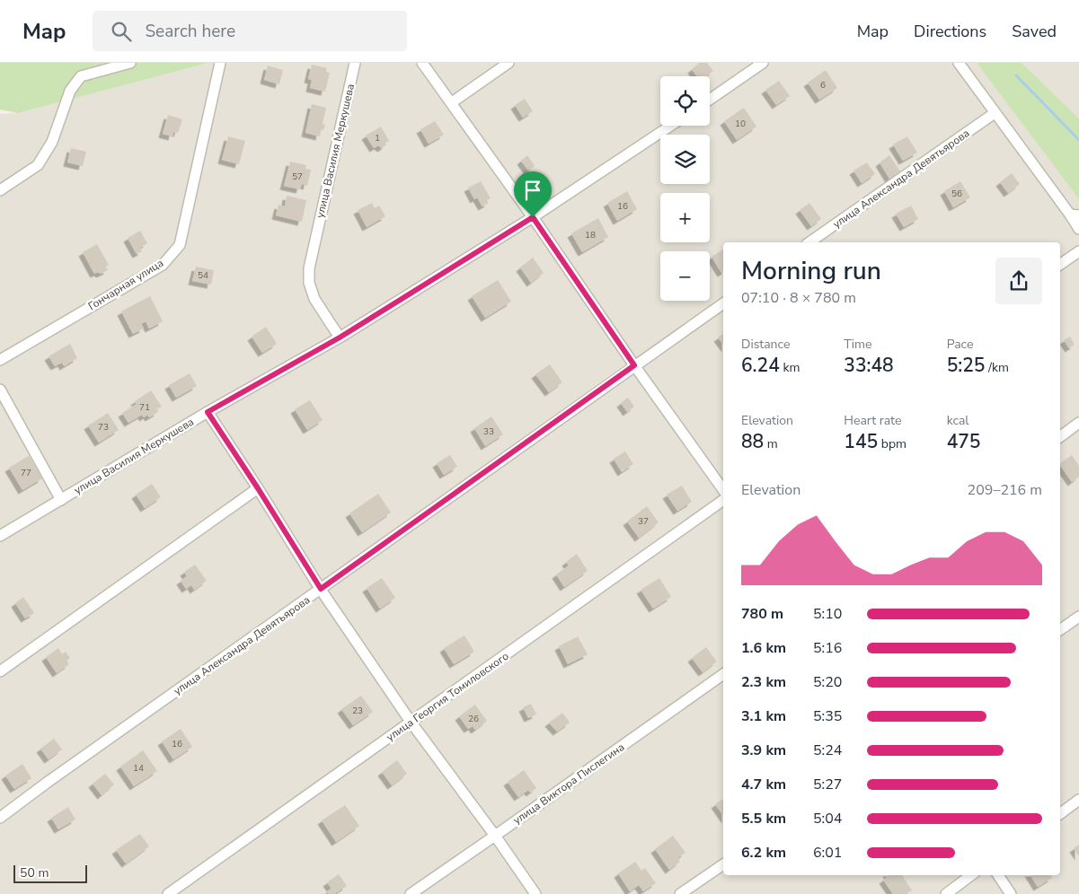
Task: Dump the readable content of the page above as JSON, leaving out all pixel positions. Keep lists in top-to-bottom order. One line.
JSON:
{"streets":{"street":["улица Василия Меркушева","улица Александра Девятьярова","Гончарная улица","улица Георгия Томиловского","улица Виктора Пислегина"]},"house_numbers":["6","10","1","57","56","16","18","54","71","73","33","77","37","23","26","16","14"],"scale_bar":"50 m","page":{"header":"Map","search":"Search here","nav":["Map","Directions","Saved"],"map_buttons":["+","−"],"heading":["Morning run","07:10 · 8 × 780 m"],"stats":[["Distance","6.24 km"],["Time","33:48"],["Pace","5:25 /km"],["Elevation","88 m"],["Heart rate","145 bpm"],["kcal","475"]],"chart":["Elevation","209–216 m"],"list":[{"name":"780 m","note":"5:10"},{"name":"1.6 km","note":"5:16"},{"name":"2.3 km","note":"5:20"},{"name":"3.1 km","note":"5:35"},{"name":"3.9 km","note":"5:24"},{"name":"4.7 km","note":"5:27"},{"name":"5.5 km","note":"5:04"},{"name":"6.2 km","note":"6:01"}],"scale":"50 m"}}
